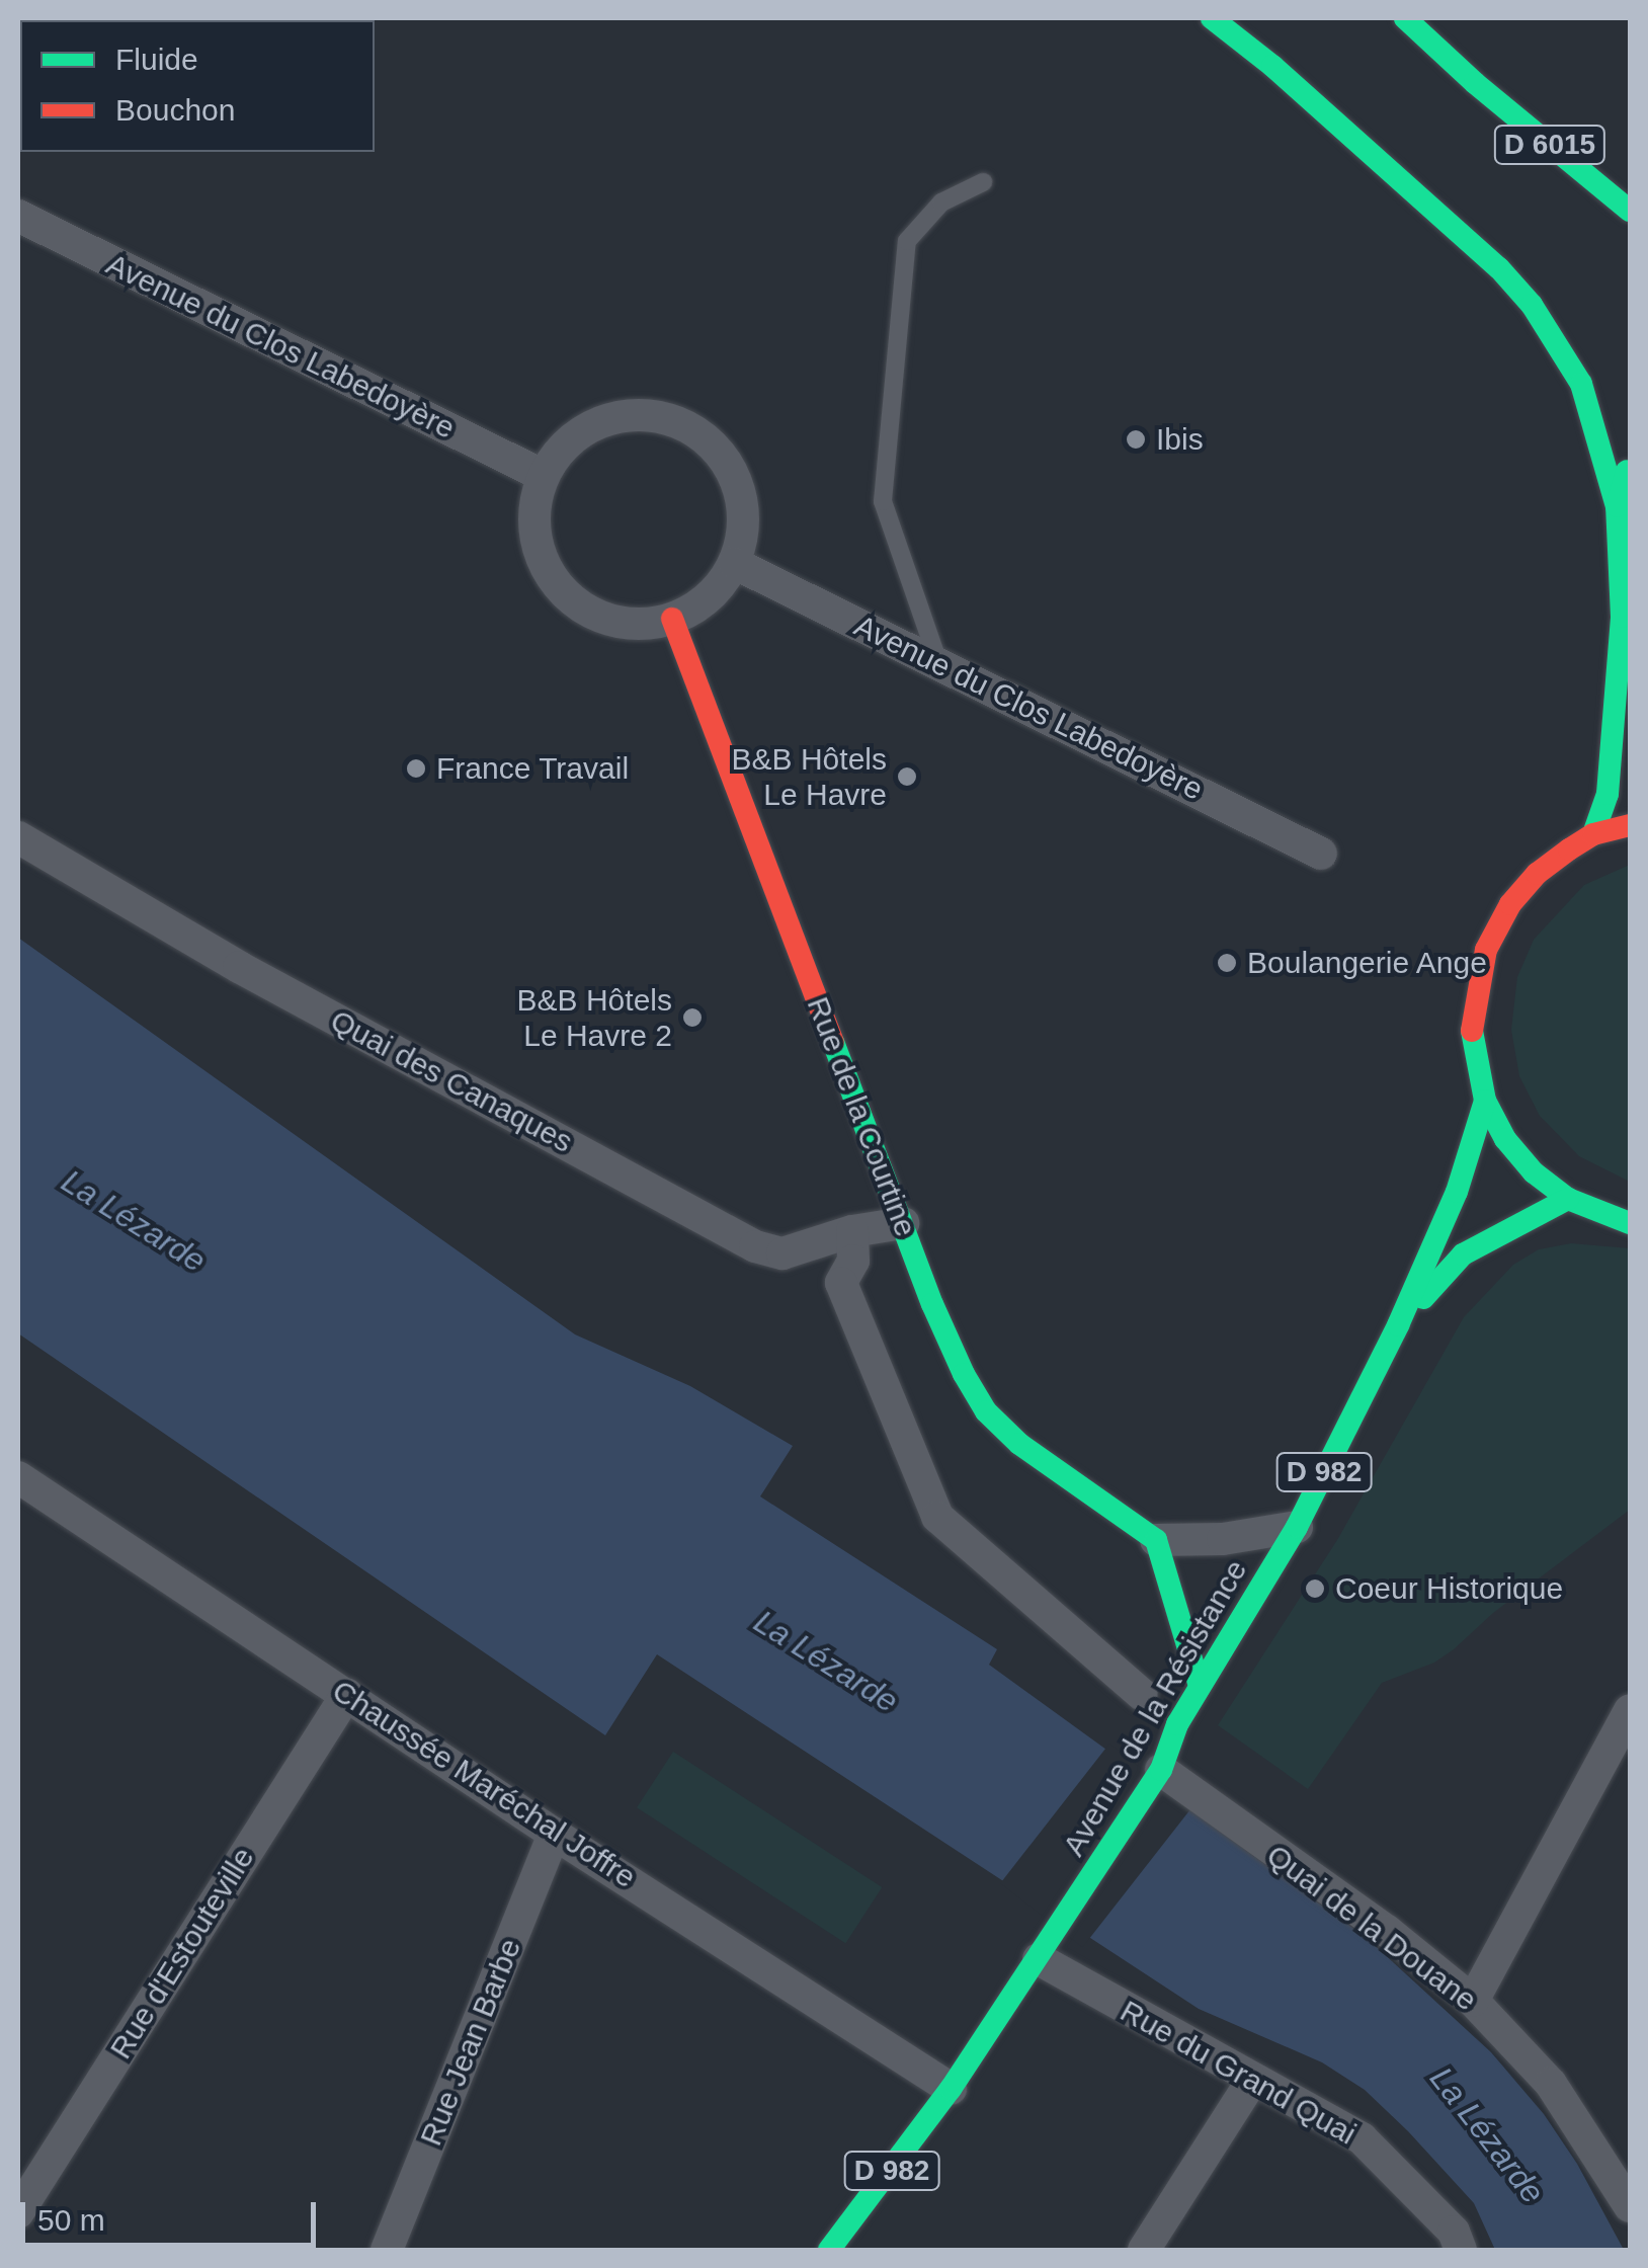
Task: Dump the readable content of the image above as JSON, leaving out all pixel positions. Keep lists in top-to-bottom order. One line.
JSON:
{"streets":{"main road":["D 6015","Rue de la Courtine","D 982","Avenue de la Résistance"],"street":["Avenue du Clos Labedoyère","Quai des Canaques","Chaussée Maréchal Joffre","Quai de la Douane","Rue d'Estouteville","Rue Jean Barbe","Rue du Grand Quai"]},"crossings":[["Avenue du Clos Labedoyère","Rue de la Courtine"],["Quai des Canaques","Rue de la Courtine"],["Avenue de la Résistance","Chaussée Maréchal Joffre"],["Avenue de la Résistance","Quai de la Douane"],["Avenue de la Résistance","Rue du Grand Quai"],["Chaussée Maréchal Joffre","Rue d'Estouteville"],["Chaussée Maréchal Joffre","Rue Jean Barbe"]],"water":["La Lézarde"],"places":["Ibis","France Travail","B&B Hôtels Le Havre","Boulangerie Ange","B&B Hôtels Le Havre 2","Coeur Historique"],"legend":["Fluide","Bouchon"],"scale_bar":"50 m"}
